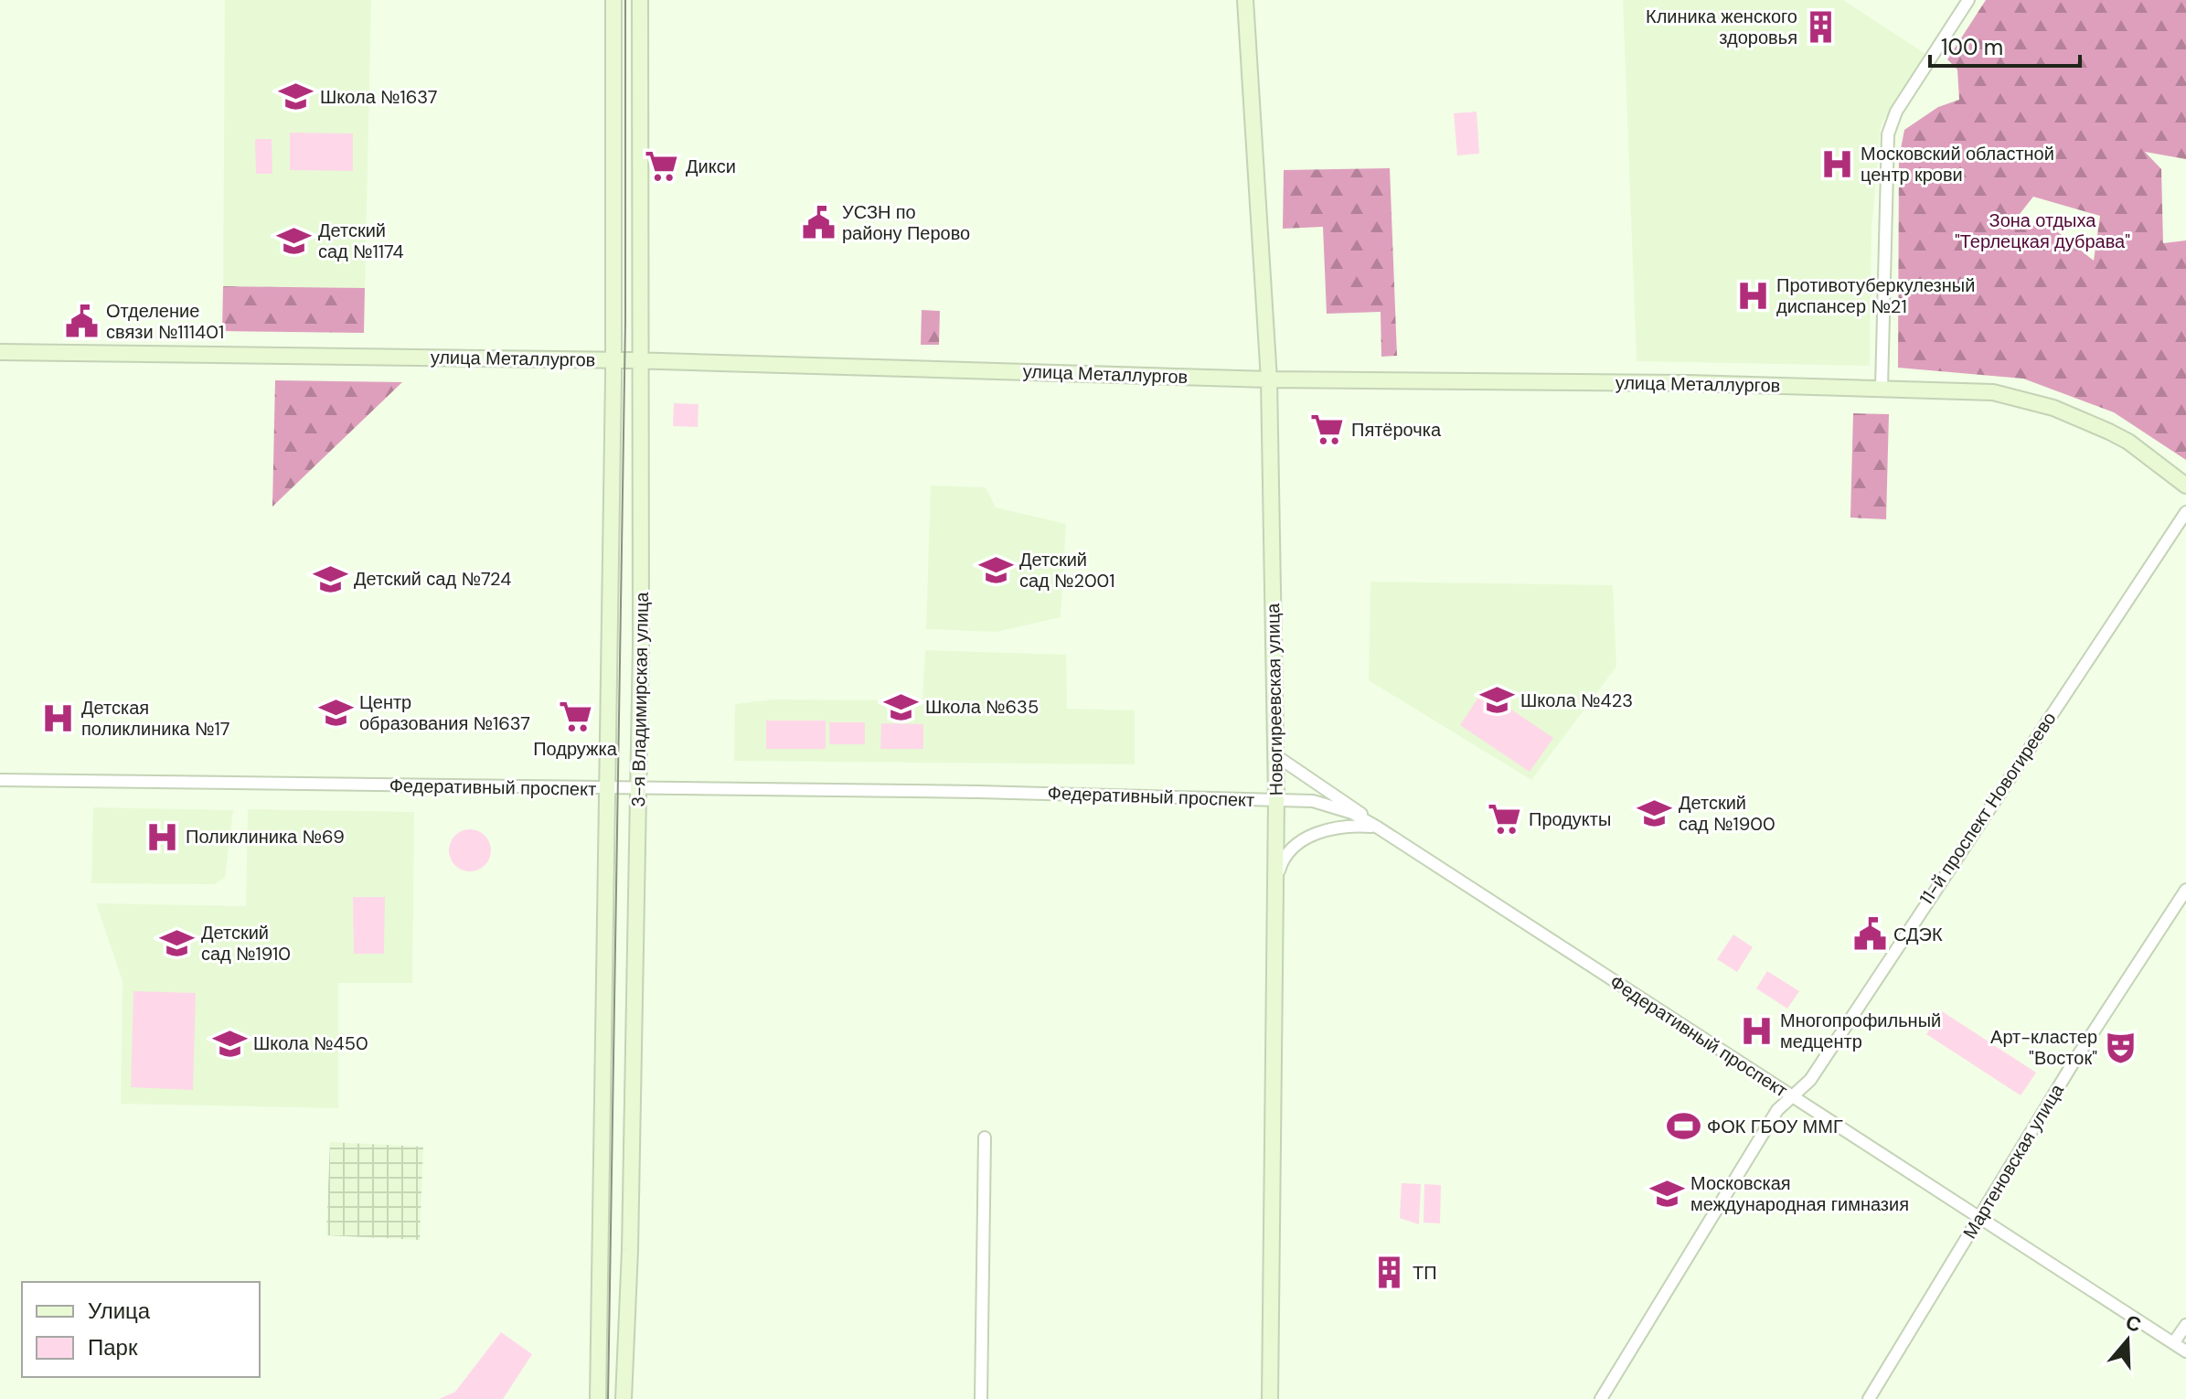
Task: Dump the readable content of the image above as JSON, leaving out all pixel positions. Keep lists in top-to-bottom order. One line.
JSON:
{"streets":{"street":["улица Металлургов","3-я Владимирская улица","Новогиреевская улица","Федеративный проспект","11-й проспект Новогиреево","Мартеновская улица"]},"crossings":[["улица Металлургов","3-я Владимирская улица"],["улица Металлургов","Новогиреевская улица"],["3-я Владимирская улица","Федеративный проспект"],["Новогиреевская улица","Федеративный проспект"],["Федеративный проспект","11-й проспект Новогиреево"],["Федеративный проспект","Мартеновская улица"]],"parks":["Зона отдыха \"Терлецкая дубрава\""],"places":{"building":["Клиника женского здоровья","ТП"],"school or university":["Школа №1637","Детский сад №1174","Детский сад №2001","Детский сад №724","Школа №423","Школа №635","Центр образования №1637","Детский сад №1900","Детский сад №1910","Школа №450","Московская международная гимназия"],"hospital":["Московский областной центр крови","Противотуберкулезный диспансер №21","Детская поликлиника №17","Поликлиника №69","Многопрофильный медцентр"],"supermarket":["Дикси","Пятёрочка","Подружка","Продукты"],"public building":["УСЗН по району Перово","Отделение связи №111401","СДЭК"],"theatre":["Арт-кластер \"Восток\""],"sports":["ФОК ГБОУ ММГ"]},"legend":["Улица","Парк"],"scale_bar":"100 m","north":"top"}
